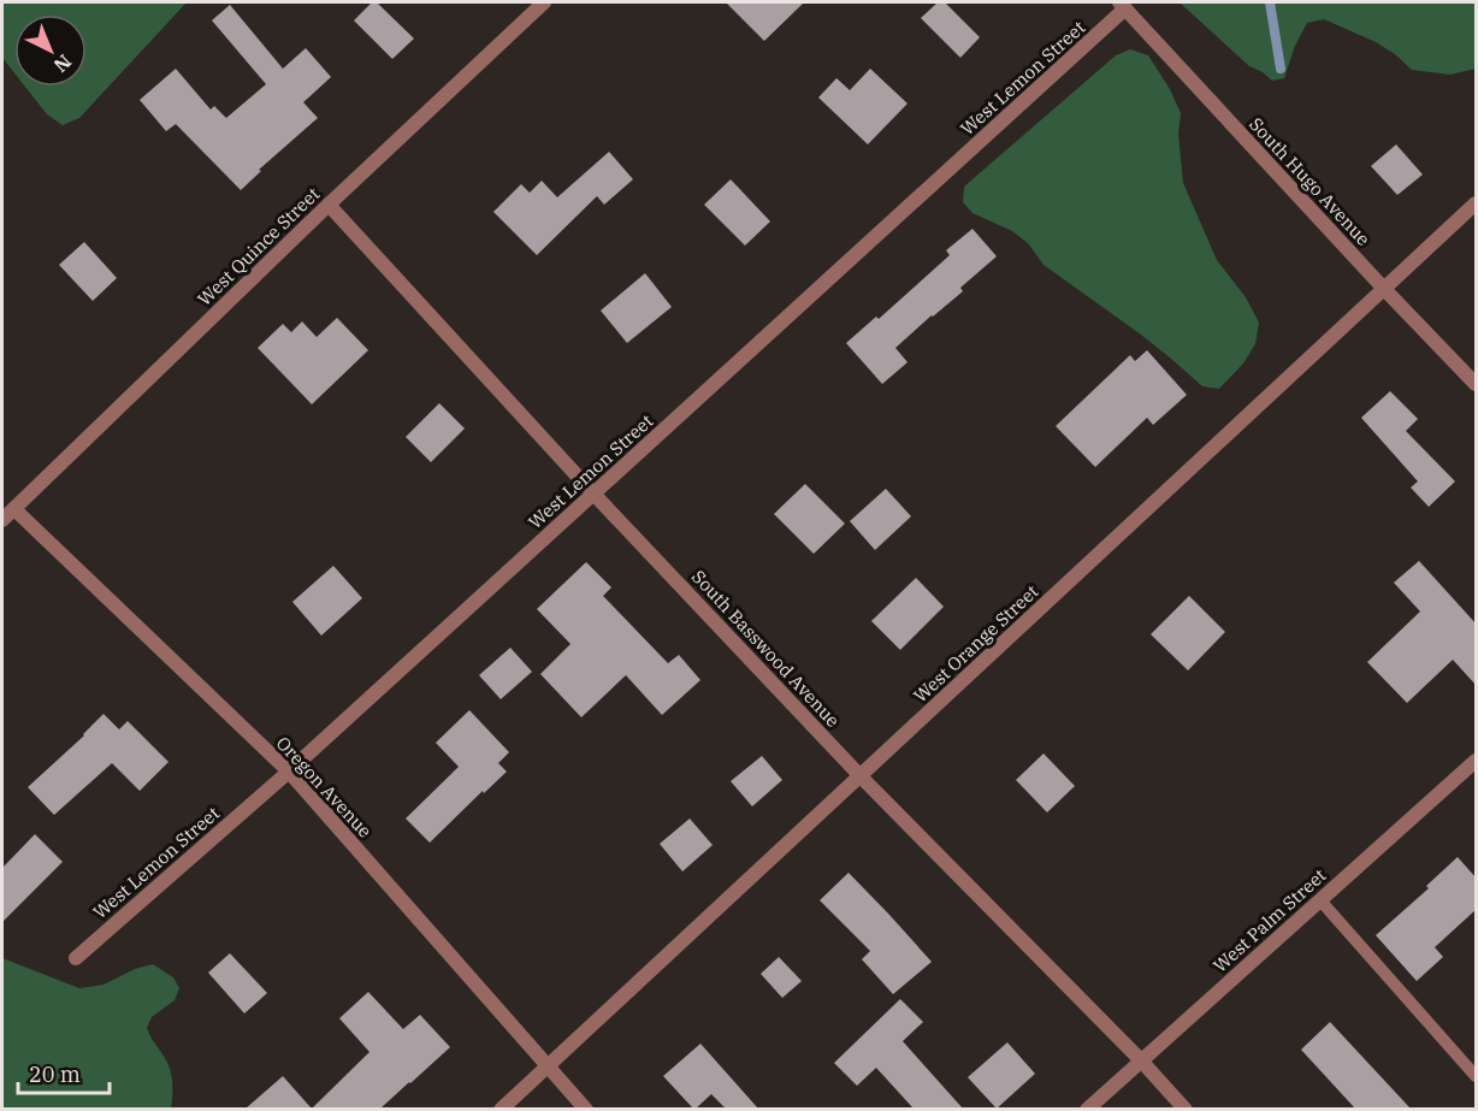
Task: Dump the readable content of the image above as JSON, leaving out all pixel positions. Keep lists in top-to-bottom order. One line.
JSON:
{"streets":{"street":["West Lemon Street","South Hugo Avenue","West Quince Street","West Orange Street","South Basswood Avenue","Oregon Avenue","West Palm Street"]},"crossings":[["West Lemon Street","South Hugo Avenue"],["West Lemon Street","South Basswood Avenue"],["West Lemon Street","Oregon Avenue"],["South Hugo Avenue","West Orange Street"],["West Quince Street","South Basswood Avenue"],["West Quince Street","Oregon Avenue"],["West Orange Street","South Basswood Avenue"],["West Orange Street","Oregon Avenue"],["South Basswood Avenue","West Palm Street"]],"scale_bar":"20 m","north":"bottom right"}
